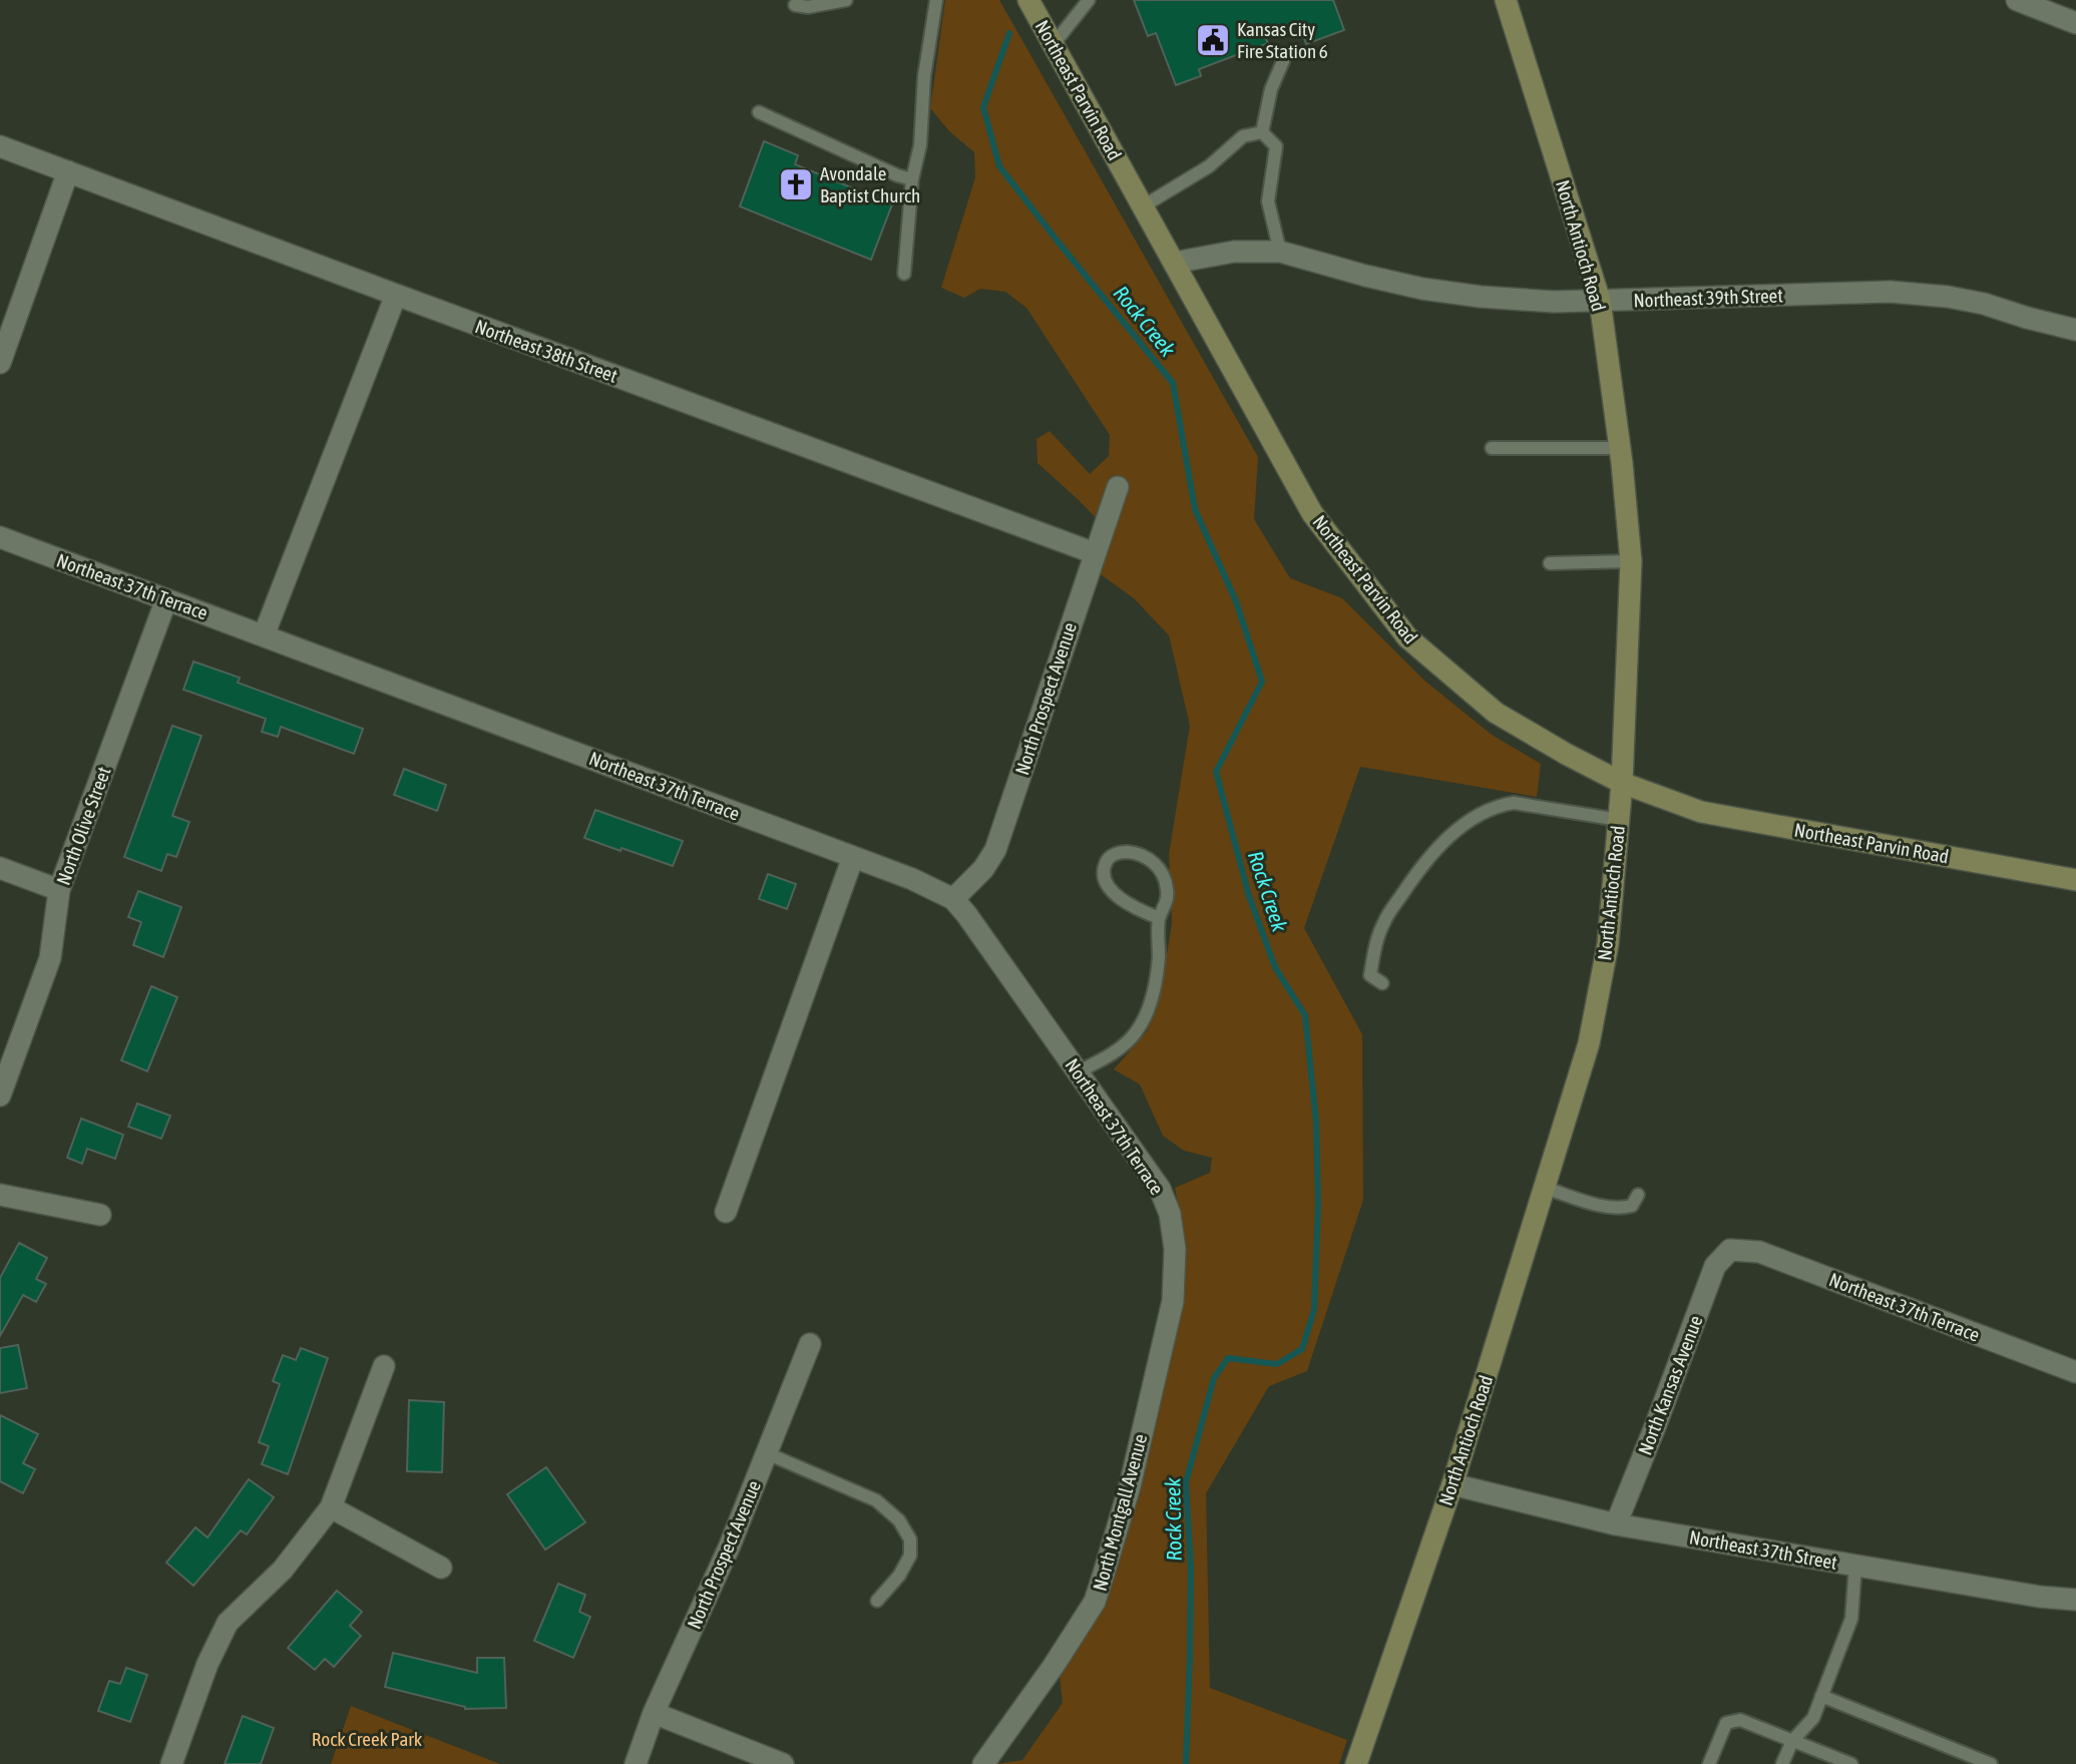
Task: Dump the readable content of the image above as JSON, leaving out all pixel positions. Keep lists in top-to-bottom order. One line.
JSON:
{"streets":{"street":["Northeast Parvin Road","North Antioch Road","Northeast 39th Street","Northeast 38th Street","Northeast 37th Terrace","North Prospect Avenue","North Olive Street","North Kansas Avenue","North Montgall Avenue","Northeast 37th Street"]},"crossings":[["Northeast Parvin Road","North Antioch Road"],["Northeast Parvin Road","Northeast 39th Street"],["North Antioch Road","Northeast 39th Street"],["North Antioch Road","Northeast 37th Street"],["Northeast 38th Street","North Prospect Avenue"],["Northeast 37th Terrace","North Prospect Avenue"],["Northeast 37th Terrace","North Olive Street"],["Northeast 37th Terrace","North Kansas Avenue"],["Northeast 37th Terrace","North Montgall Avenue"],["North Kansas Avenue","Northeast 37th Street"]],"water":["Rock Creek"],"parks":["Rock Creek Park"],"places":{"public building":["Kansas City Fire Station 6"],"church":["Avondale Baptist Church"]}}
